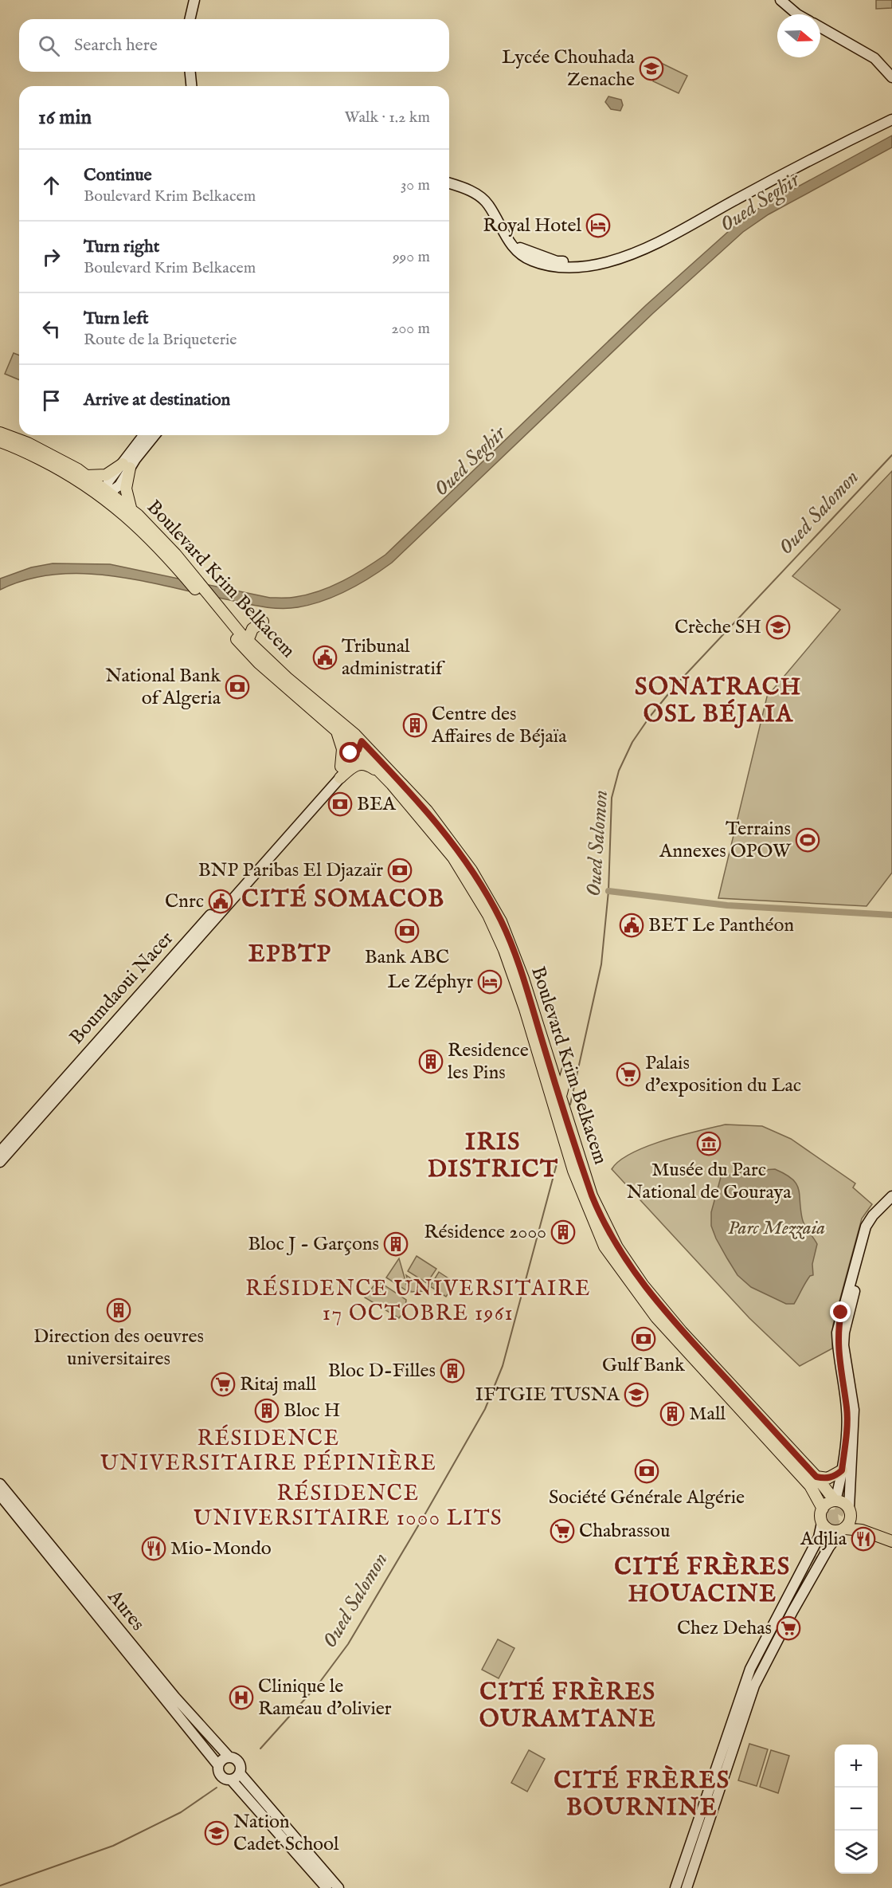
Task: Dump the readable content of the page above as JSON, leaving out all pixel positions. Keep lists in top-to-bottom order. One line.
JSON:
{"streets":{"main road":["Boulevard Krim Belkacem"],"street":["Boumdaoui Nacer","Aures"]},"crossings":[["Boulevard Krim Belkacem","Boumdaoui Nacer"]],"districts":["SONATRACH OSL BÉJAIA","CITÉ SOMACOB","EPBTP","IRIS DISTRICT","RÉSIDENCE UNIVERSITAIRE 17 OCTOBRE 1961","RÉSIDENCE UNIVERSITAIRE PÉPINIÈRE","RÉSIDENCE UNIVERSITAIRE 1000 LITS","CITÉ FRÈRES HOUACINE","CITÉ FRÈRES OURAMTANE","CITÉ FRÈRES BOURNINE"],"water":["Oued Seghir","Oued Salomon"],"parks":["Parc Mezzaia"],"places":{"school or university":["Lycée Chouhada Zenache","Crèche SH","IFTGIE TUSNA","Nation Cadet School"],"hotel":["Royal Hotel","Le Zéphyr"],"public building":["Tribunal administratif","Cnrc","BET Le Panthéon"],"bank":["National Bank of Algeria","BEA","BNP Paribas El Djazaïr","Bank ABC","Gulf Bank","Société Générale Algérie"],"building":["Centre des Affaires de Béjaïa","Residence les Pins","Résidence 2000","Bloc J - Garçons","Direction des oeuvres universitaires","Bloc D-Filles","Bloc H","Mall"],"sports":["Terrains Annexes OPOW"],"supermarket":["Palais d'exposition du Lac","Ritaj mall","Chabrassou","Chez Dehas"],"museum":["Musée du Parc National de Gouraya"],"restaurant":["Adjlia","Mio-Mondo"],"hospital":["Clinique le Rameau d'olivier"]},"north":"right","page":{"search":"Search here","heading":["16 min","Walk · 1.2 km"],"list":[["Continue","Boulevard Krim Belkacem","30 m"],["Turn right","Boulevard Krim Belkacem","990 m"],["Turn left","Route de la Briqueterie","200 m"],"Arrive at destination"],"map_buttons":["+","−"]}}
